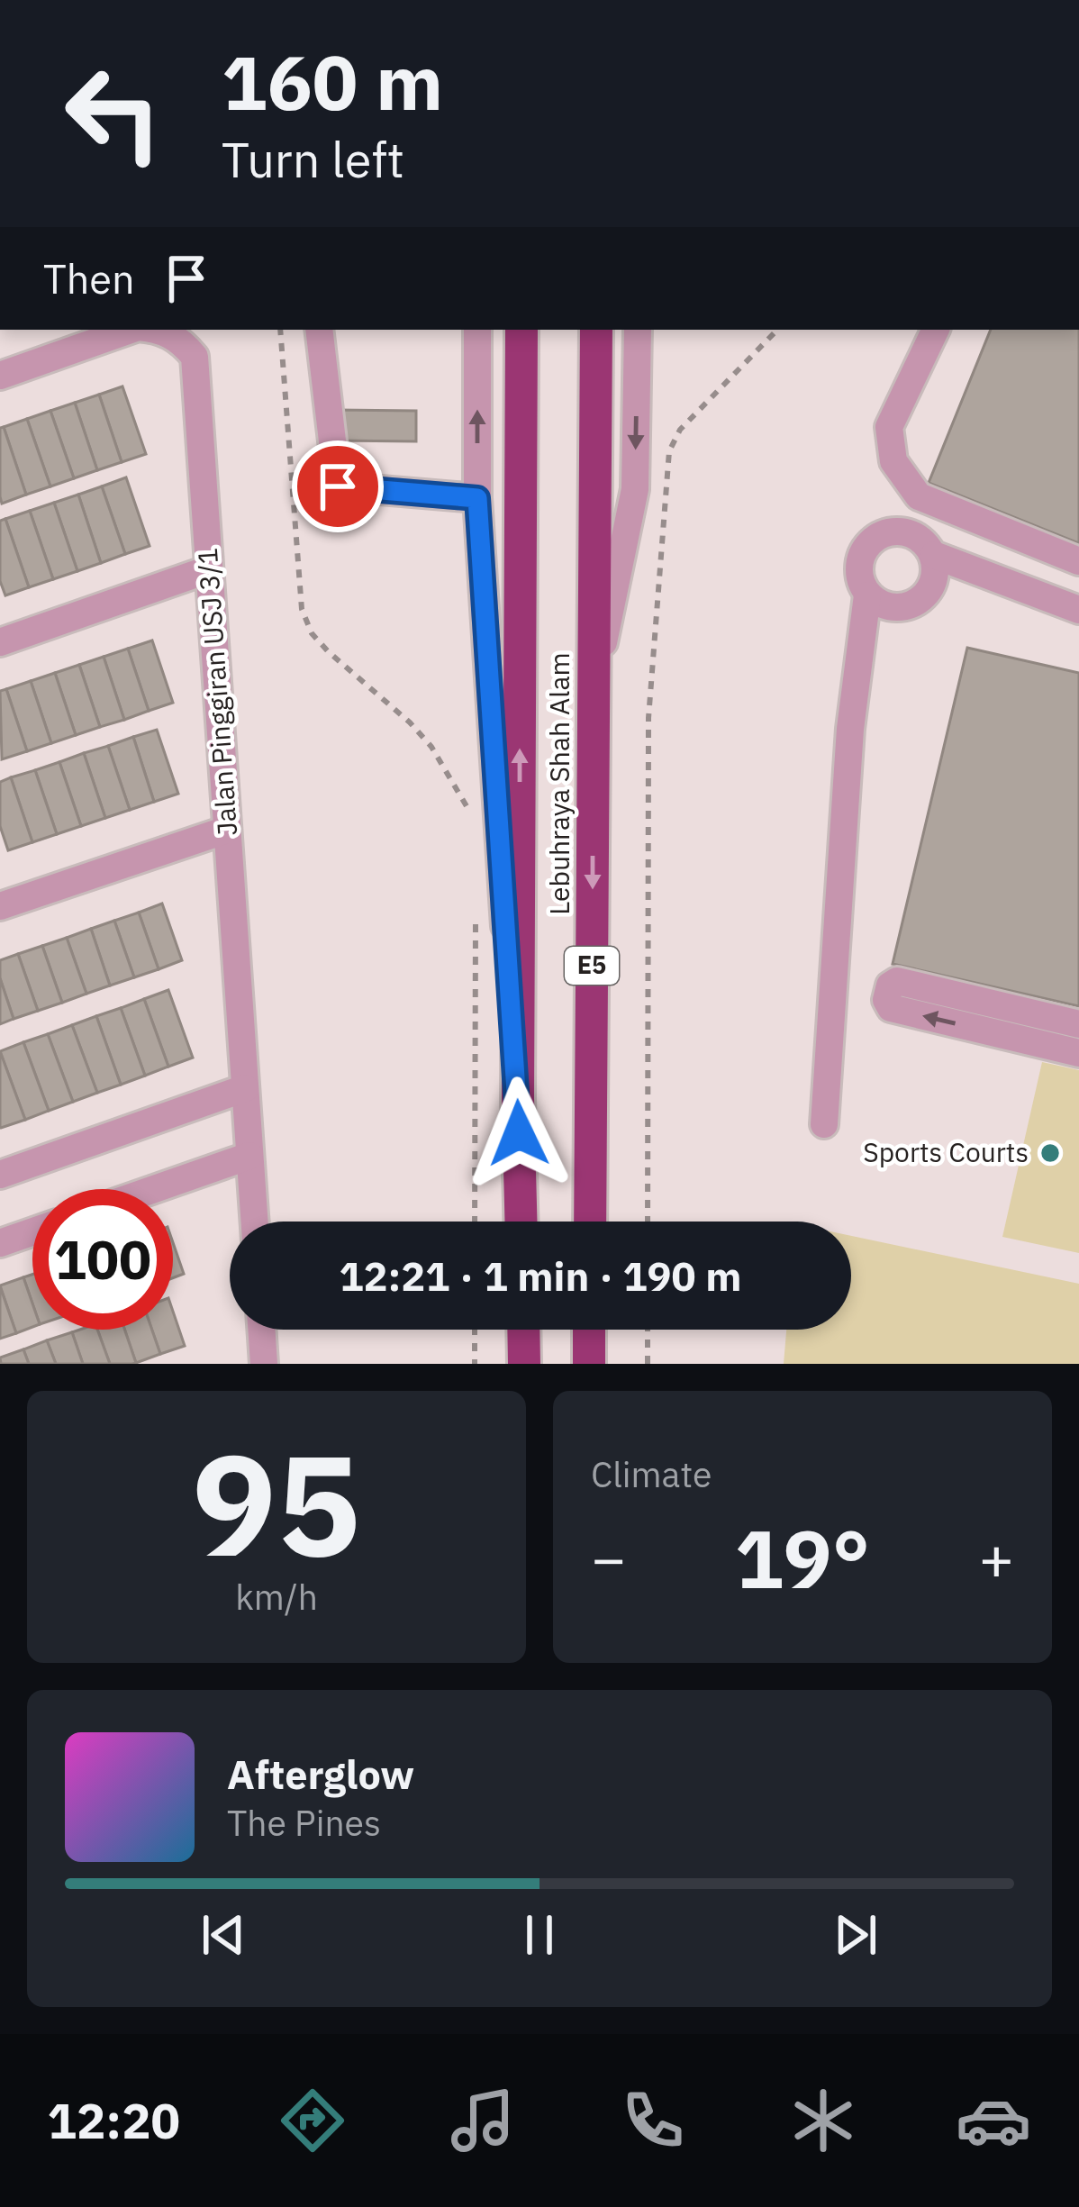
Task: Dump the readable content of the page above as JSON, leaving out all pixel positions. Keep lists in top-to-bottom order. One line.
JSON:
{"streets":{"highway":["Lebuhraya Shah Alam","E5"],"street":["Jalan Pinggiran USJ 3/1"]},"places":["Sports Courts"],"page":{"turn":["160 m","Turn left"],"then":"Then","limit":"100","trip":"12:21 · 1 min · 190 m","tile":[["95","km/h"],"Climate"],"heat":["−","19°","+"],"song":["Afterglow","The Pines"],"tabs":"12:20"}}
